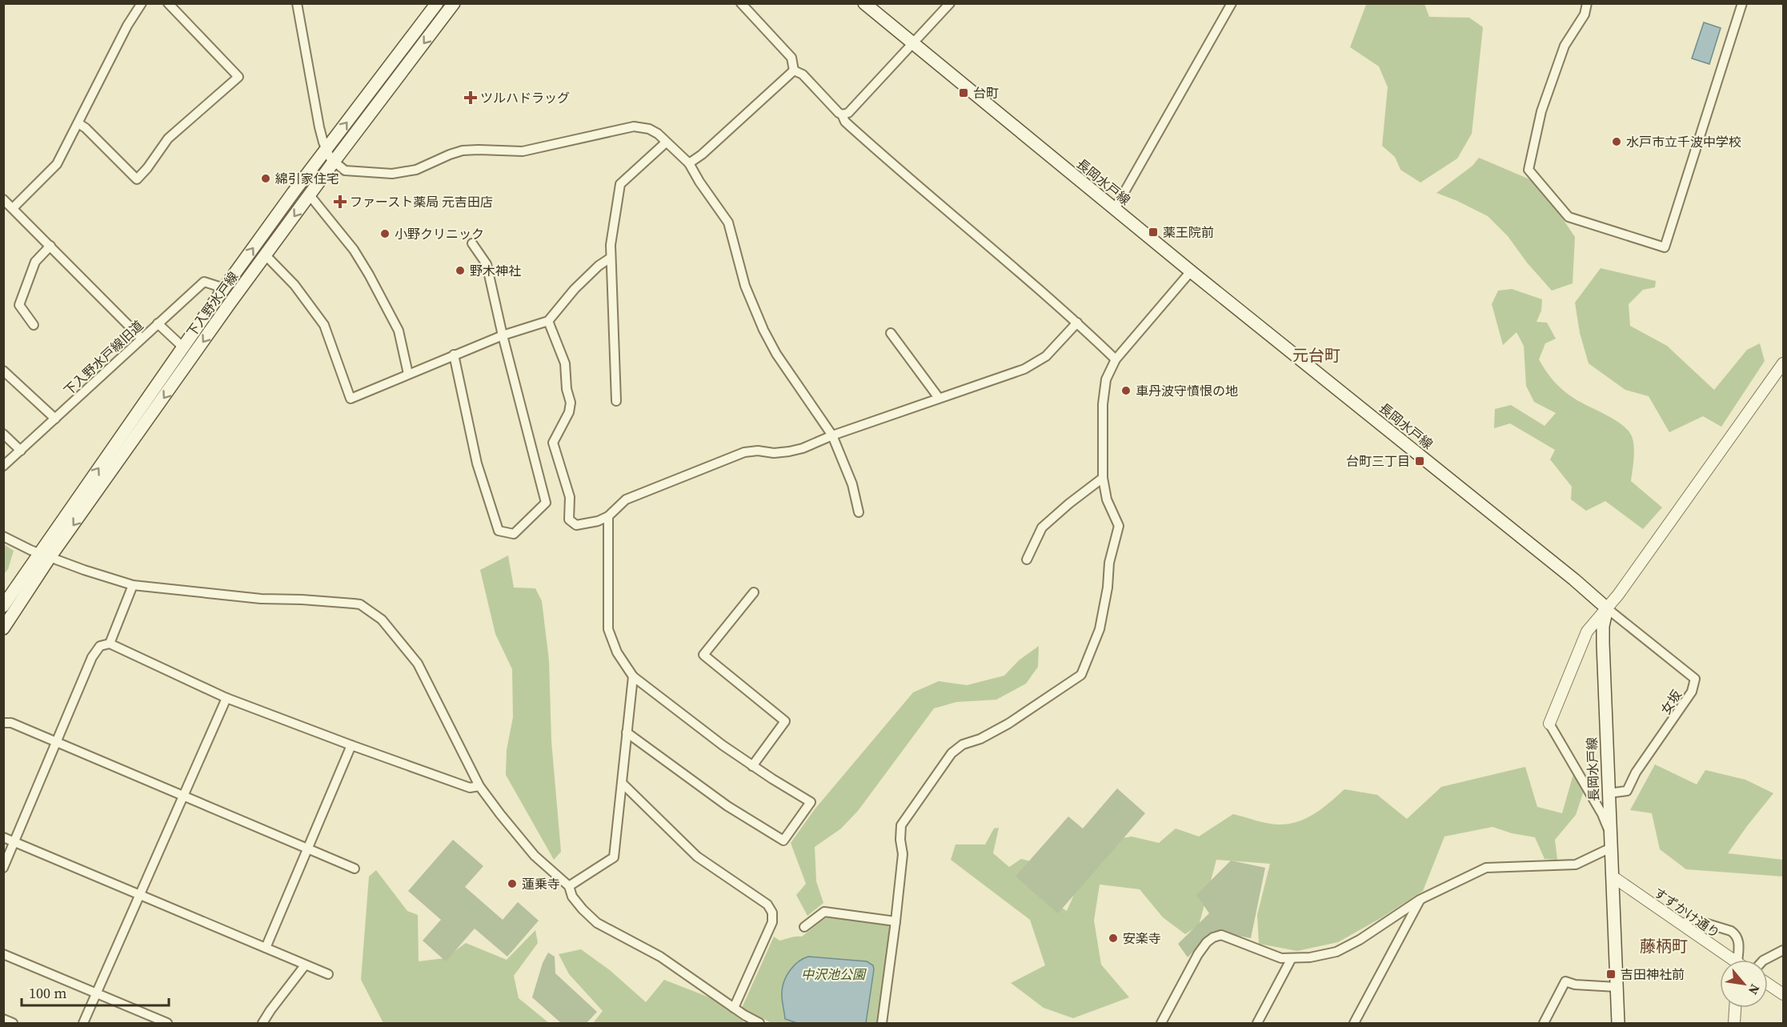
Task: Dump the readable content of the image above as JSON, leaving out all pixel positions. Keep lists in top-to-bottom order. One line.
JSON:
{"streets":{"main road":["長岡水戸線","下入野水戸線"],"street":["下入野水戸線旧道","女坂","すずかけ通り"]},"crossings":[["長岡水戸線","女坂"],["長岡水戸線","すずかけ通り"],["下入野水戸線","下入野水戸線旧道"]],"districts":["元台町","藤柄町"],"parks":["中沢池公園"],"places":{"transit":["台町","薬王院前","台町三丁目","吉田神社前"],"health":["ツルハドラッグ","ファースト薬局 元吉田店"],"other":["水戸市立千波中学校","綿引家住宅","小野クリニック","野木神社","車丹波守憤恨の地","蓮乗寺","安楽寺"]},"scale_bar":"100 m","north":"bottom right"}
